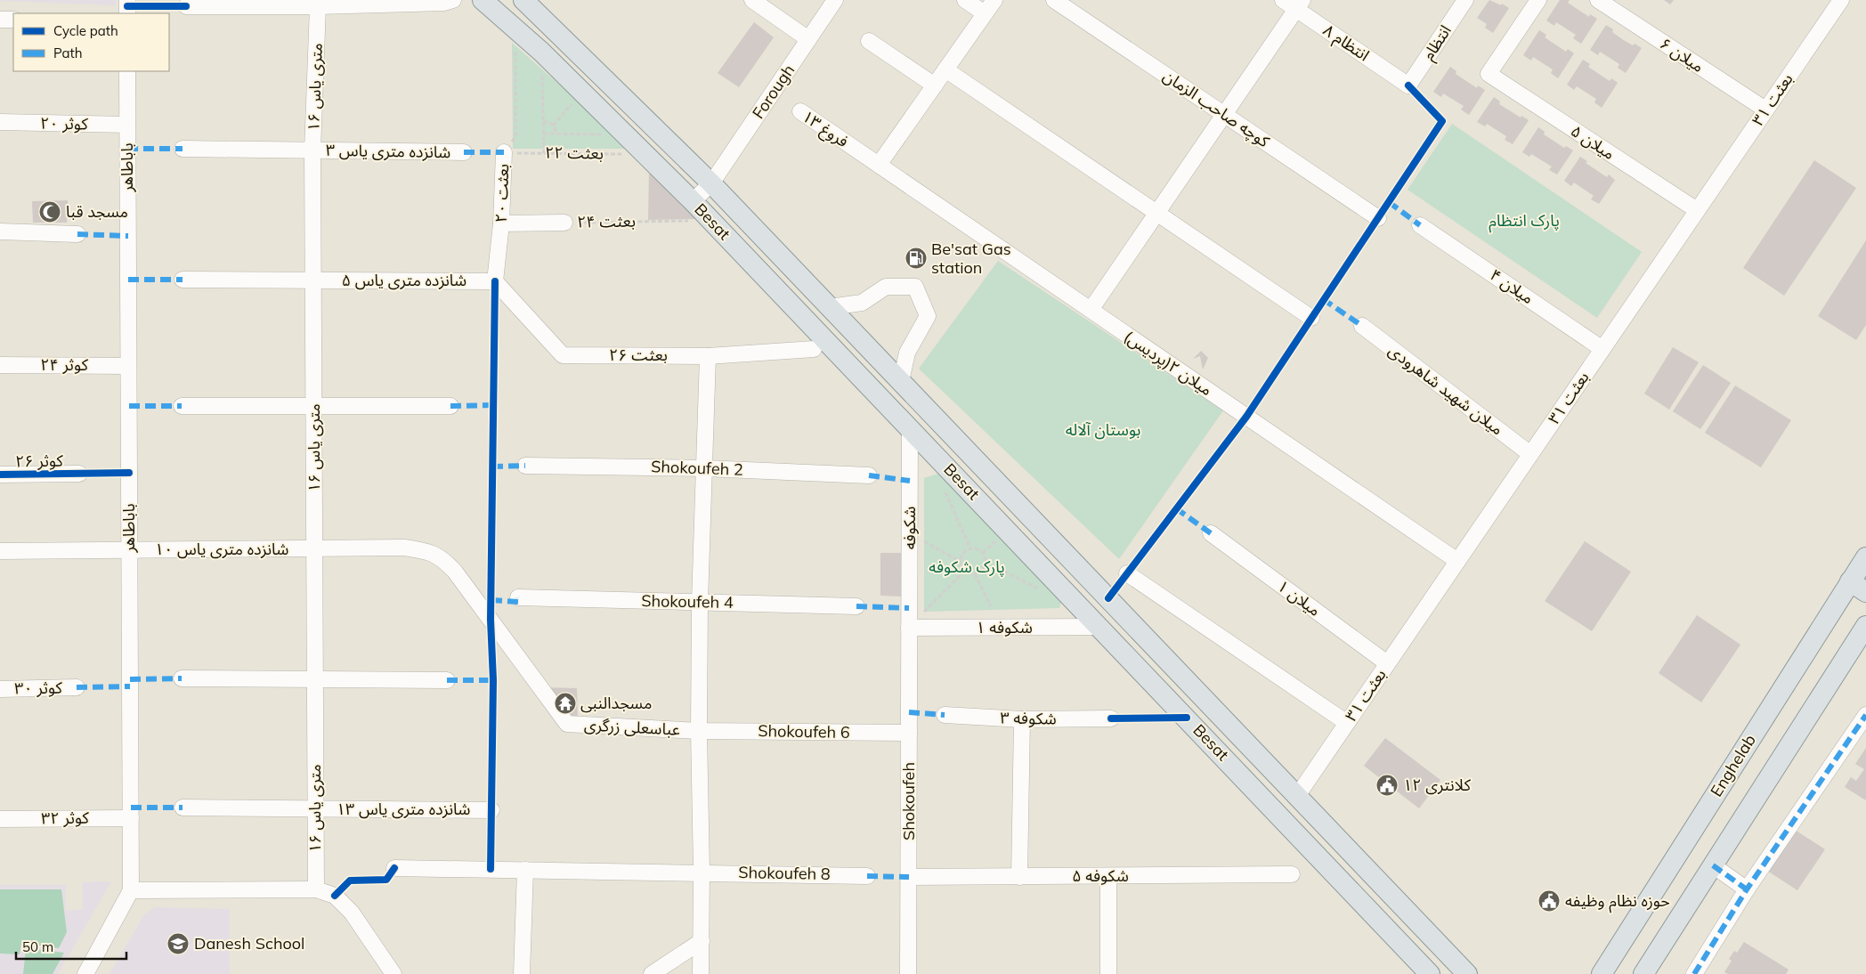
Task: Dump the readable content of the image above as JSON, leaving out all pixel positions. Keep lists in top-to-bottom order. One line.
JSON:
{"streets":{"main road":["Besat","Enghelab"],"street":["انتظام ۸","انتظام","میلان ۶","۱۶ متری یاس","Forough","بعثت ۳۱","کوچه صاحب الزمان","کوثر ۲۰","فروغ ۱۳","میلان ۵","شانزده متری یاس ۳","باباطاهر","بعثت ۲۰","بعثت ۲۴","شانزده متری یاس ۵","میلان ۴","بعثت ۲۶","میلان ۲(پردیس)","کوثر ۲۴","میلان شهید شاهرودی","کوثر ۲۶","Shokoufeh 2","شکوفه","شانزده متری یاس ۱۰","میلان ۱","Shokoufeh 4","شکوفه ۱","کوثر ۳۰","شکوفه ۳","عباسعلی زرگری","Shokoufeh 6","Shokoufeh","شانزده متری یاس ۱۳","کوثر ۳۲","Shokoufeh 8","شکوفه ۵"],"path":["بعثت ۲۲"]},"crossings":[["انتظام ۸","انتظام"],["میلان ۶","بعثت ۳۱"],["۱۶ متری یاس","شانزده متری یاس ۳"],["۱۶ متری یاس","شانزده متری یاس ۵"],["۱۶ متری یاس","شانزده متری یاس ۱۰"],["۱۶ متری یاس","شانزده متری یاس ۱۳"],["Forough","Besat"],["بعثت ۳۱","میلان ۵"],["بعثت ۳۱","Besat"],["بعثت ۳۱","میلان ۴"],["بعثت ۳۱","میلان ۲(پردیس)"],["بعثت ۳۱","میلان شهید شاهرودی"],["بعثت ۳۱","میلان ۱"],["کوثر ۲۰","باباطاهر"],["فروغ ۱۳","میلان ۲(پردیس)"],["بعثت ۲۲","بعثت ۲۰"],["بعثت ۲۲","Besat"],["باباطاهر","کوثر ۲۴"],["باباطاهر","شانزده متری یاس ۱۰"],["باباطاهر","کوثر ۳۲"],["بعثت ۲۰","بعثت ۲۴"],["بعثت ۲۰","Besat"],["بعثت ۲۰","شانزده متری یاس ۵"],["بعثت ۲۰","بعثت ۲۶"],["بعثت ۲۴","Besat"],["Besat","شکوفه"],["Besat","شکوفه ۱"],["شانزده متری یاس ۵","بعثت ۲۶"],["شکوفه","شکوفه ۱"],["شکوفه","Shokoufeh"],["شانزده متری یاس ۱۰","عباسعلی زرگری"],["شکوفه ۱","Shokoufeh"],["عباسعلی زرگری","Shokoufeh 6"],["Shokoufeh 6","Shokoufeh"],["Shokoufeh","شکوفه ۵"]],"parks":["پارک انتظام","بوستان آلاله","پارک شکوفه"],"places":{"mosque":["مسجد قبا"],"fuel station":["Be'sat Gas station"],"temple":["مسجدالنبی"],"public building":["کلانتری ۱۲","حوزه نظام وظیفه"],"school or university":["Danesh School"]},"legend":["Cycle path","Path"],"scale_bar":"50 m"}
